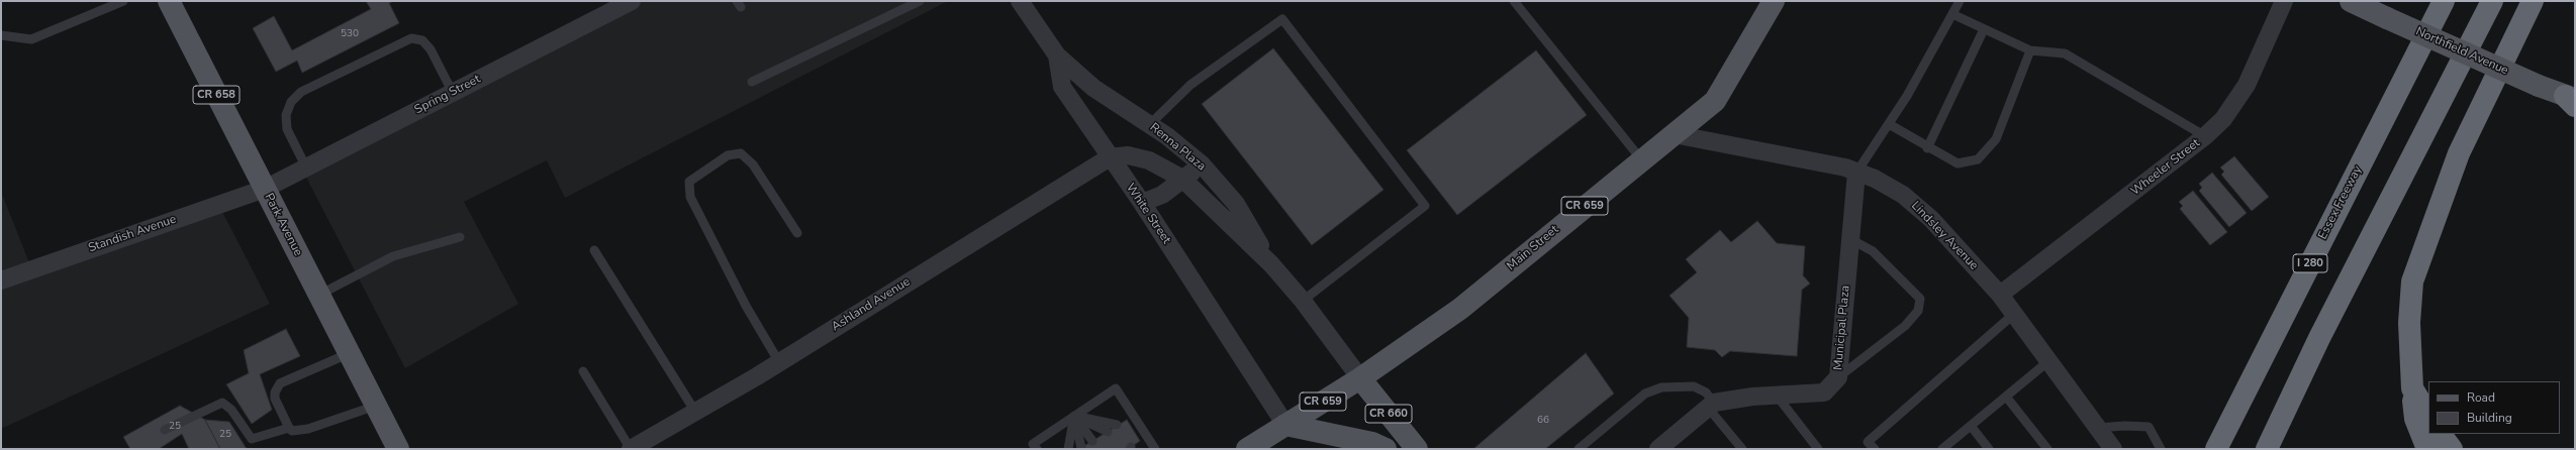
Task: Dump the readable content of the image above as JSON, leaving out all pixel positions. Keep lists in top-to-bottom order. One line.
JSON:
{"streets":{"highway":["Essex Freeway","I 280"],"main road":["Northfield Avenue","CR 658","CR 659","Park Avenue","Main Street","CR 660"],"street":["Spring Street","Renna Plaza","Wheeler Street","White Street","Standish Avenue","Lindsley Avenue","Ashland Avenue","Municipal Plaza"]},"crossings":[["Spring Street","Park Avenue"],["Spring Street","Standish Avenue"],["Renna Plaza","White Street"],["Renna Plaza","Main Street"],["Renna Plaza","Ashland Avenue"],["Renna Plaza","CR 660"],["Wheeler Street","Lindsley Avenue"],["White Street","Main Street"],["White Street","Ashland Avenue"],["Park Avenue","Standish Avenue"],["Lindsley Avenue","Main Street"],["Lindsley Avenue","Municipal Plaza"],["Main Street","CR 660"]],"house_numbers":["530","66","25","25"],"legend":["Road","Building"]}
